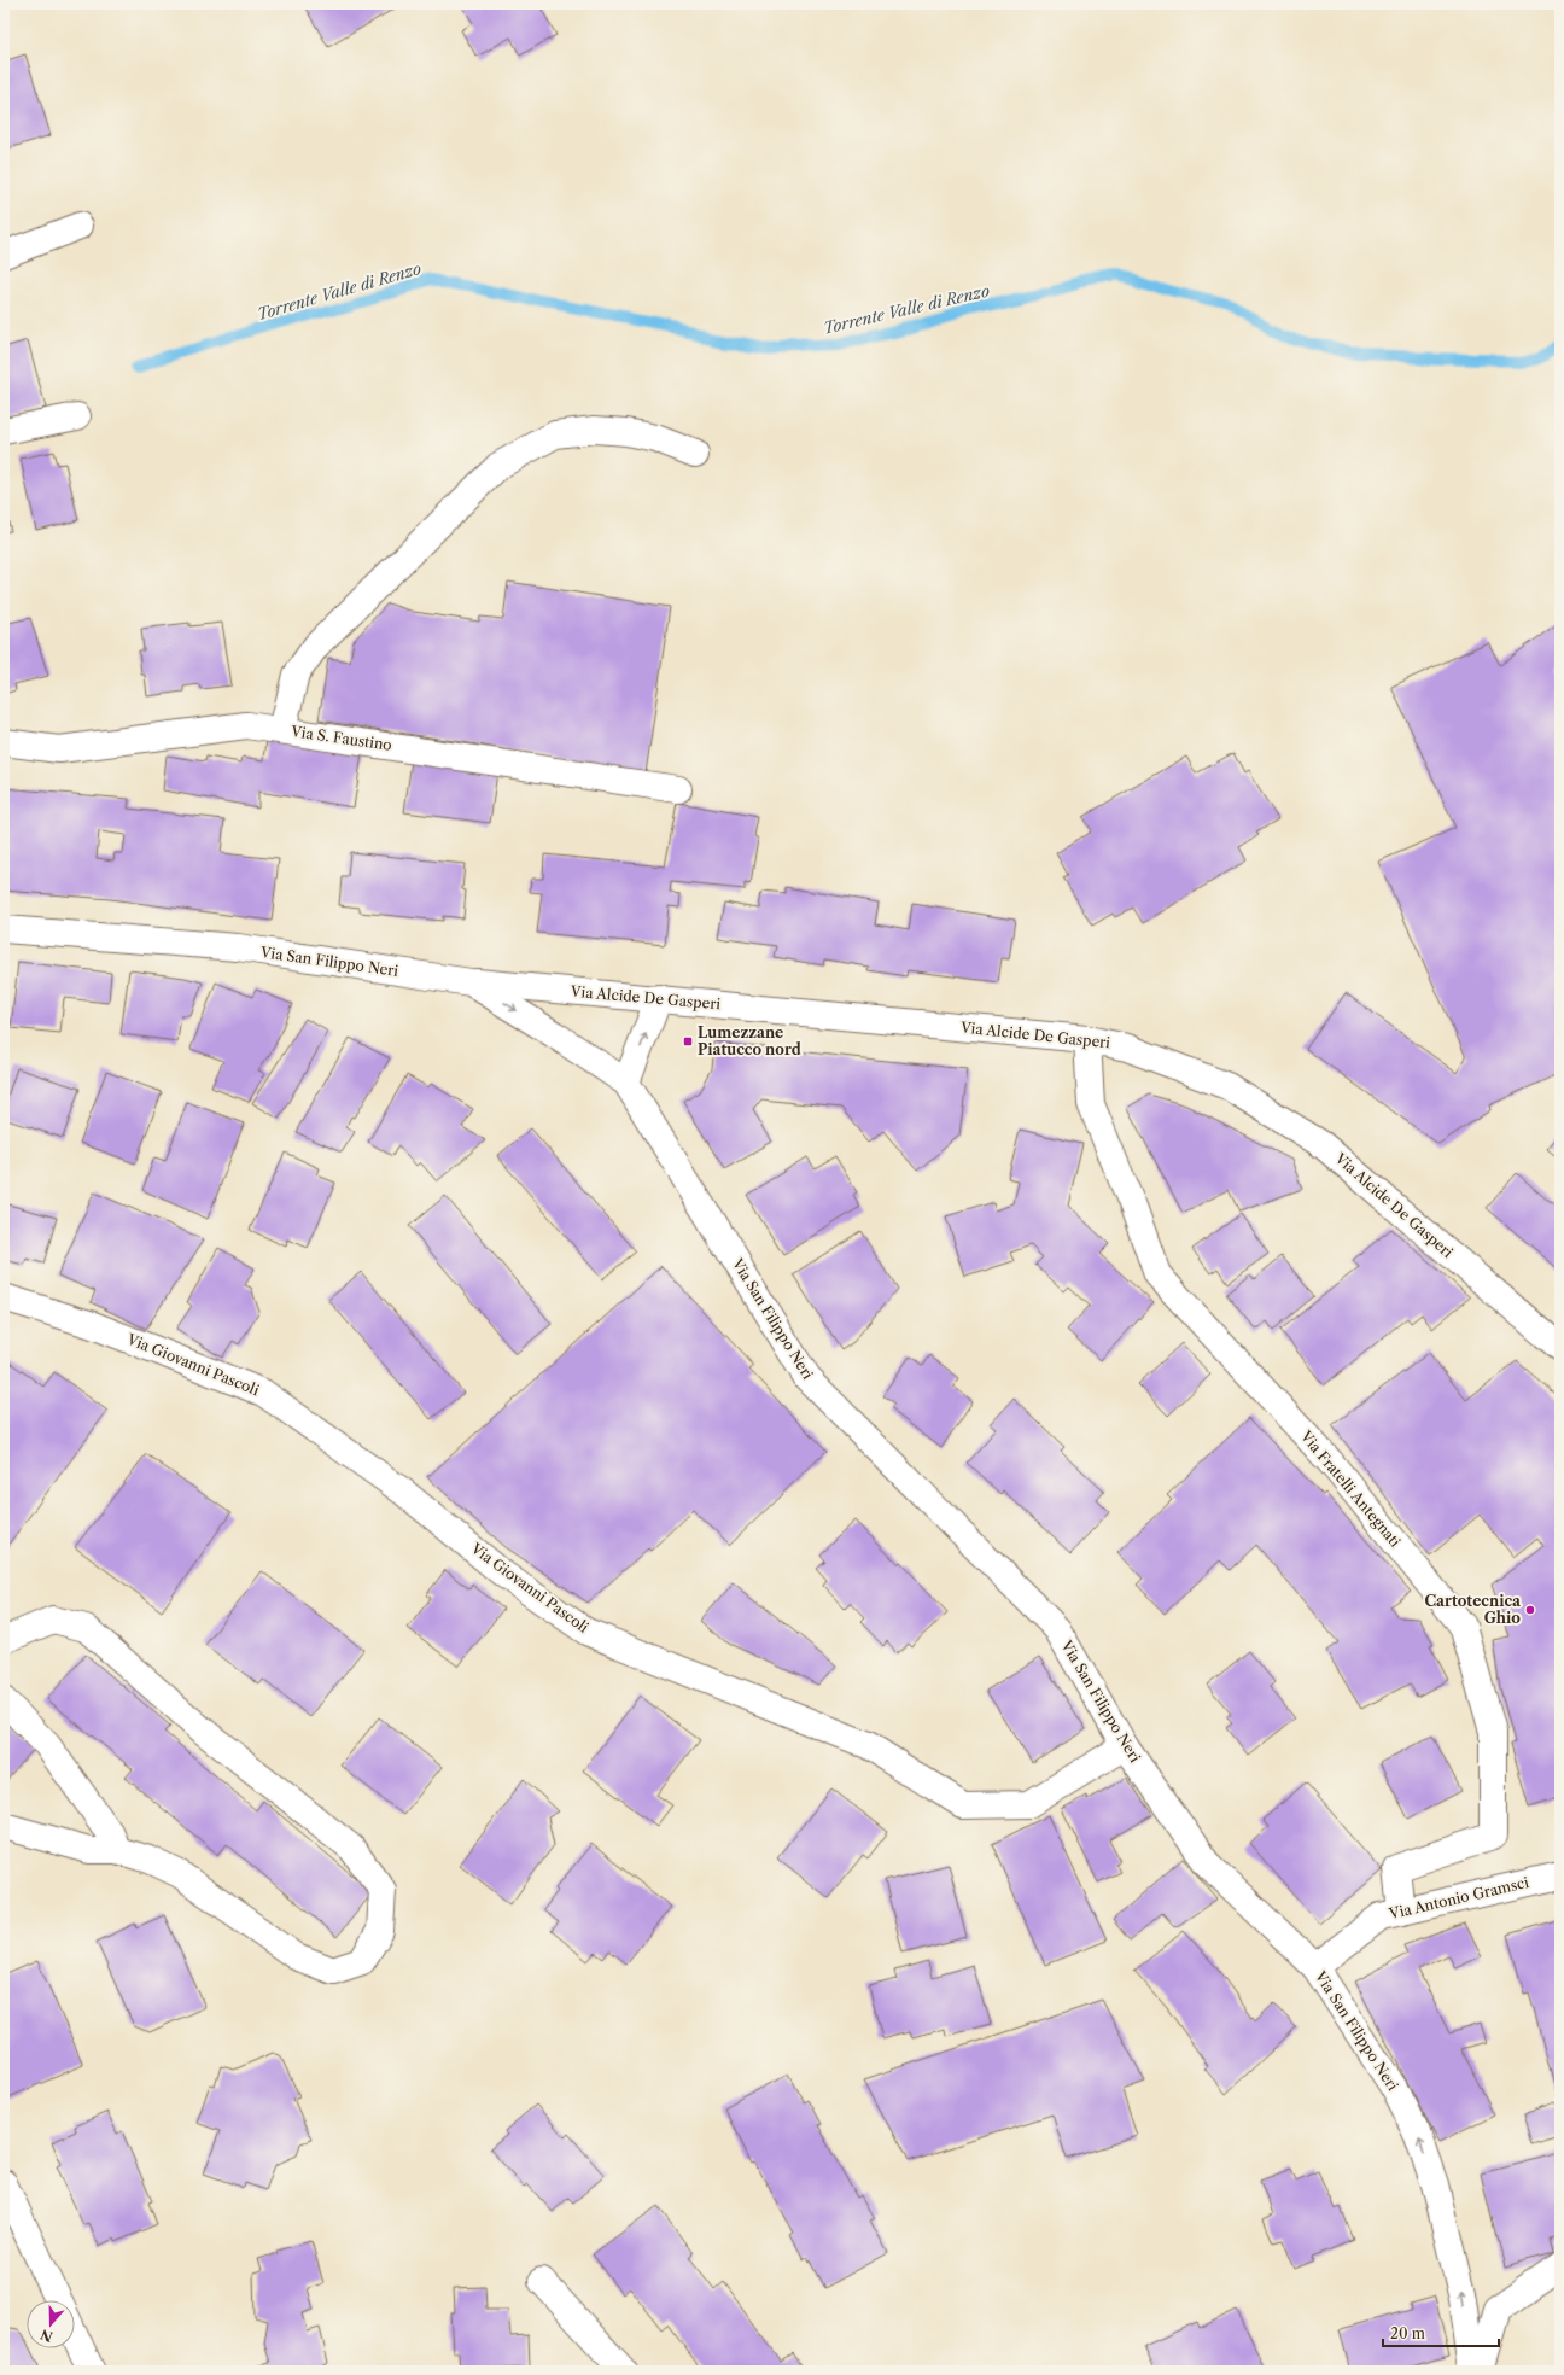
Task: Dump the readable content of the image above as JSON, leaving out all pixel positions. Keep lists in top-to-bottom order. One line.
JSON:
{"streets":{"street":["Via S. Faustino","Via San Filippo Neri","Via Alcide De Gasperi","Via Giovanni Pascoli","Via Fratelli Antegnati","Via Antonio Gramsci"]},"crossings":[["Via San Filippo Neri","Via Alcide De Gasperi"],["Via San Filippo Neri","Via Giovanni Pascoli"],["Via San Filippo Neri","Via Antonio Gramsci"],["Via Alcide De Gasperi","Via Fratelli Antegnati"],["Via Fratelli Antegnati","Via Antonio Gramsci"]],"water":["Torrente Valle di Renzo"],"places":{"transit":["Lumezzane Piatucco nord"],"other":["Cartotecnica Ghio"]},"scale_bar":"20 m","north":"bottom"}
